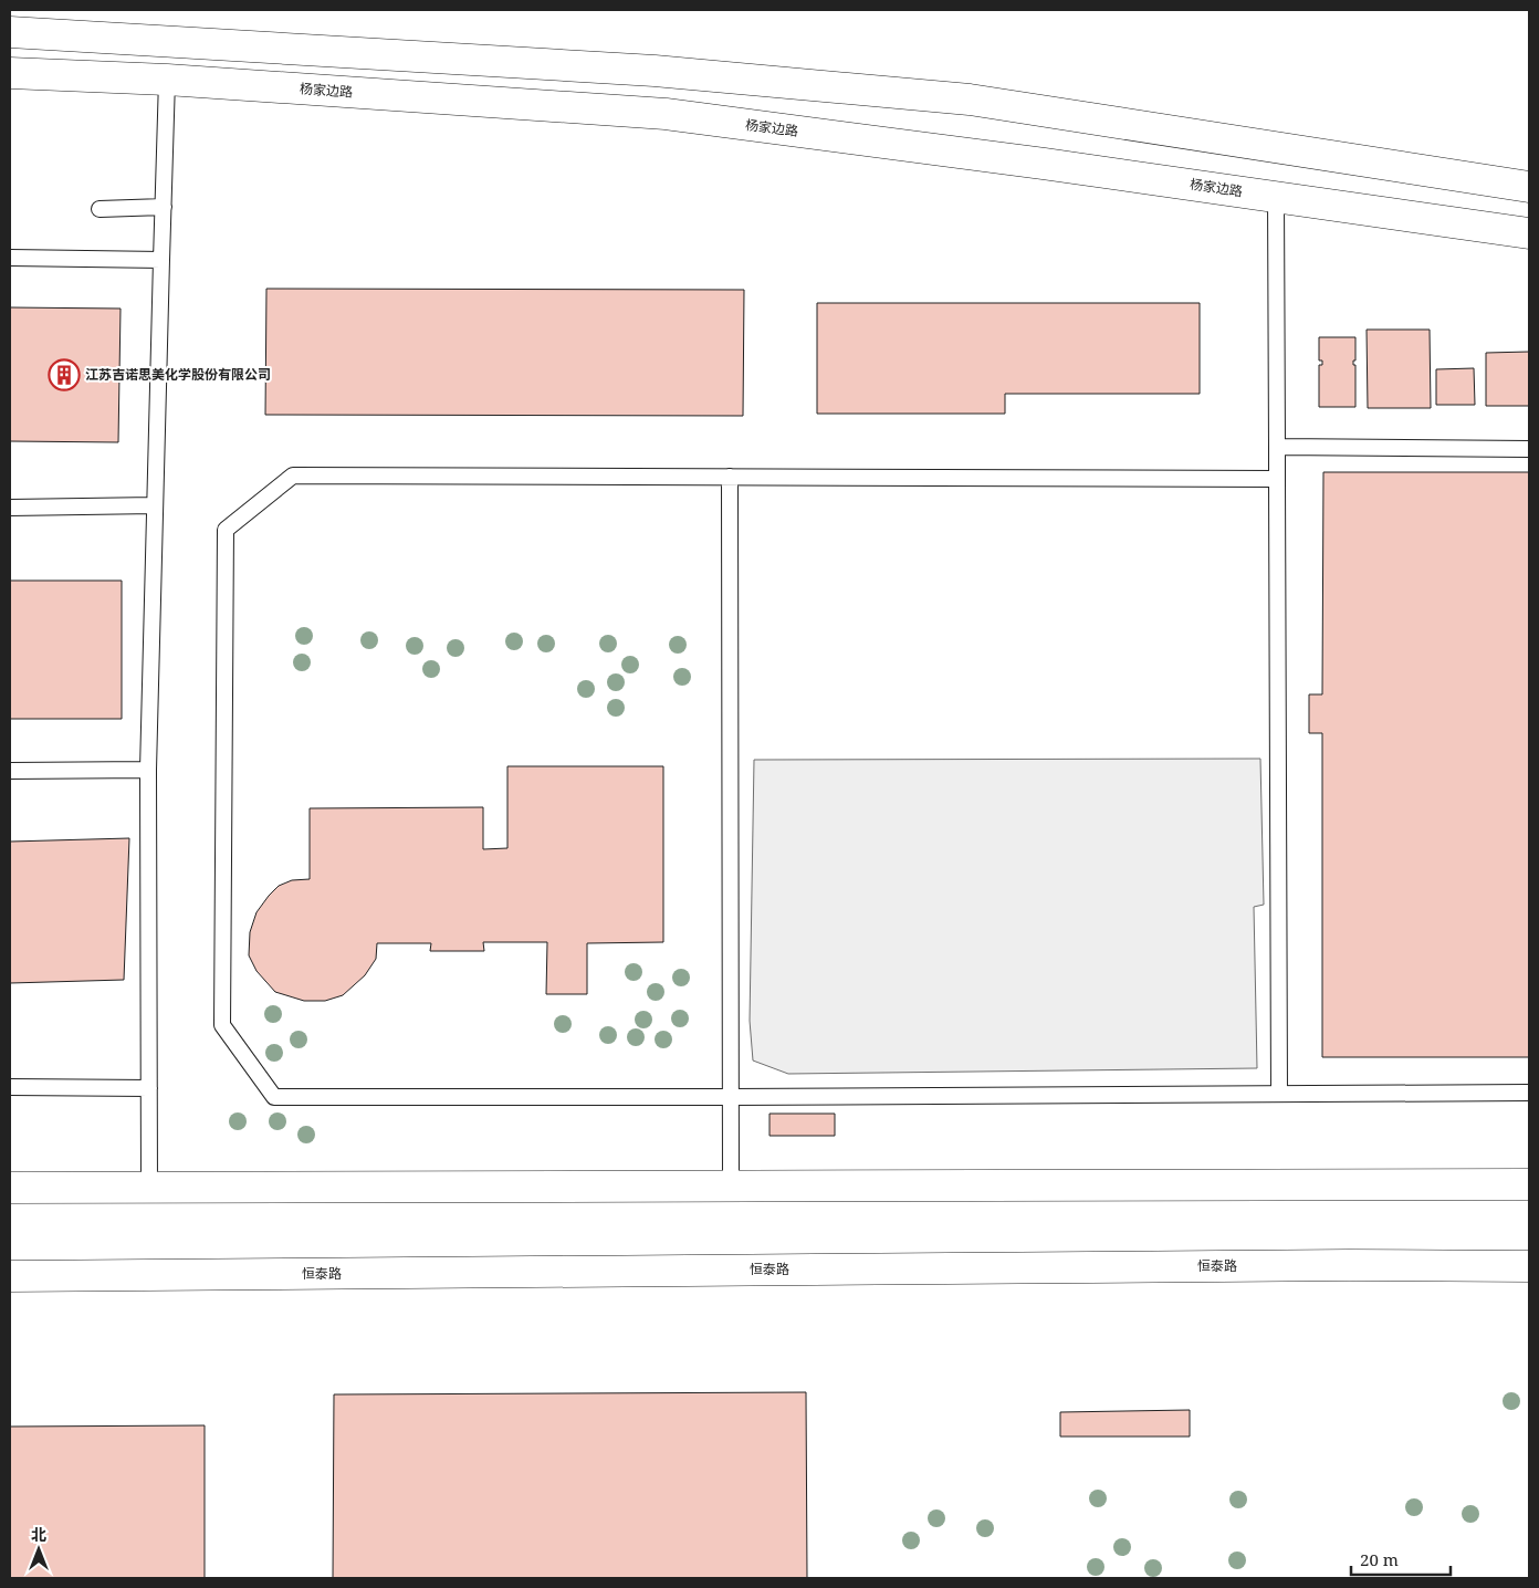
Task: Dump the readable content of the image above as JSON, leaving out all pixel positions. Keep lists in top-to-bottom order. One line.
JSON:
{"streets":{"street":["杨家边路","恒泰路"]},"places":{"building":["江苏吉诺思美化学股份有限公司"]},"scale_bar":"20 m","north":"top"}
